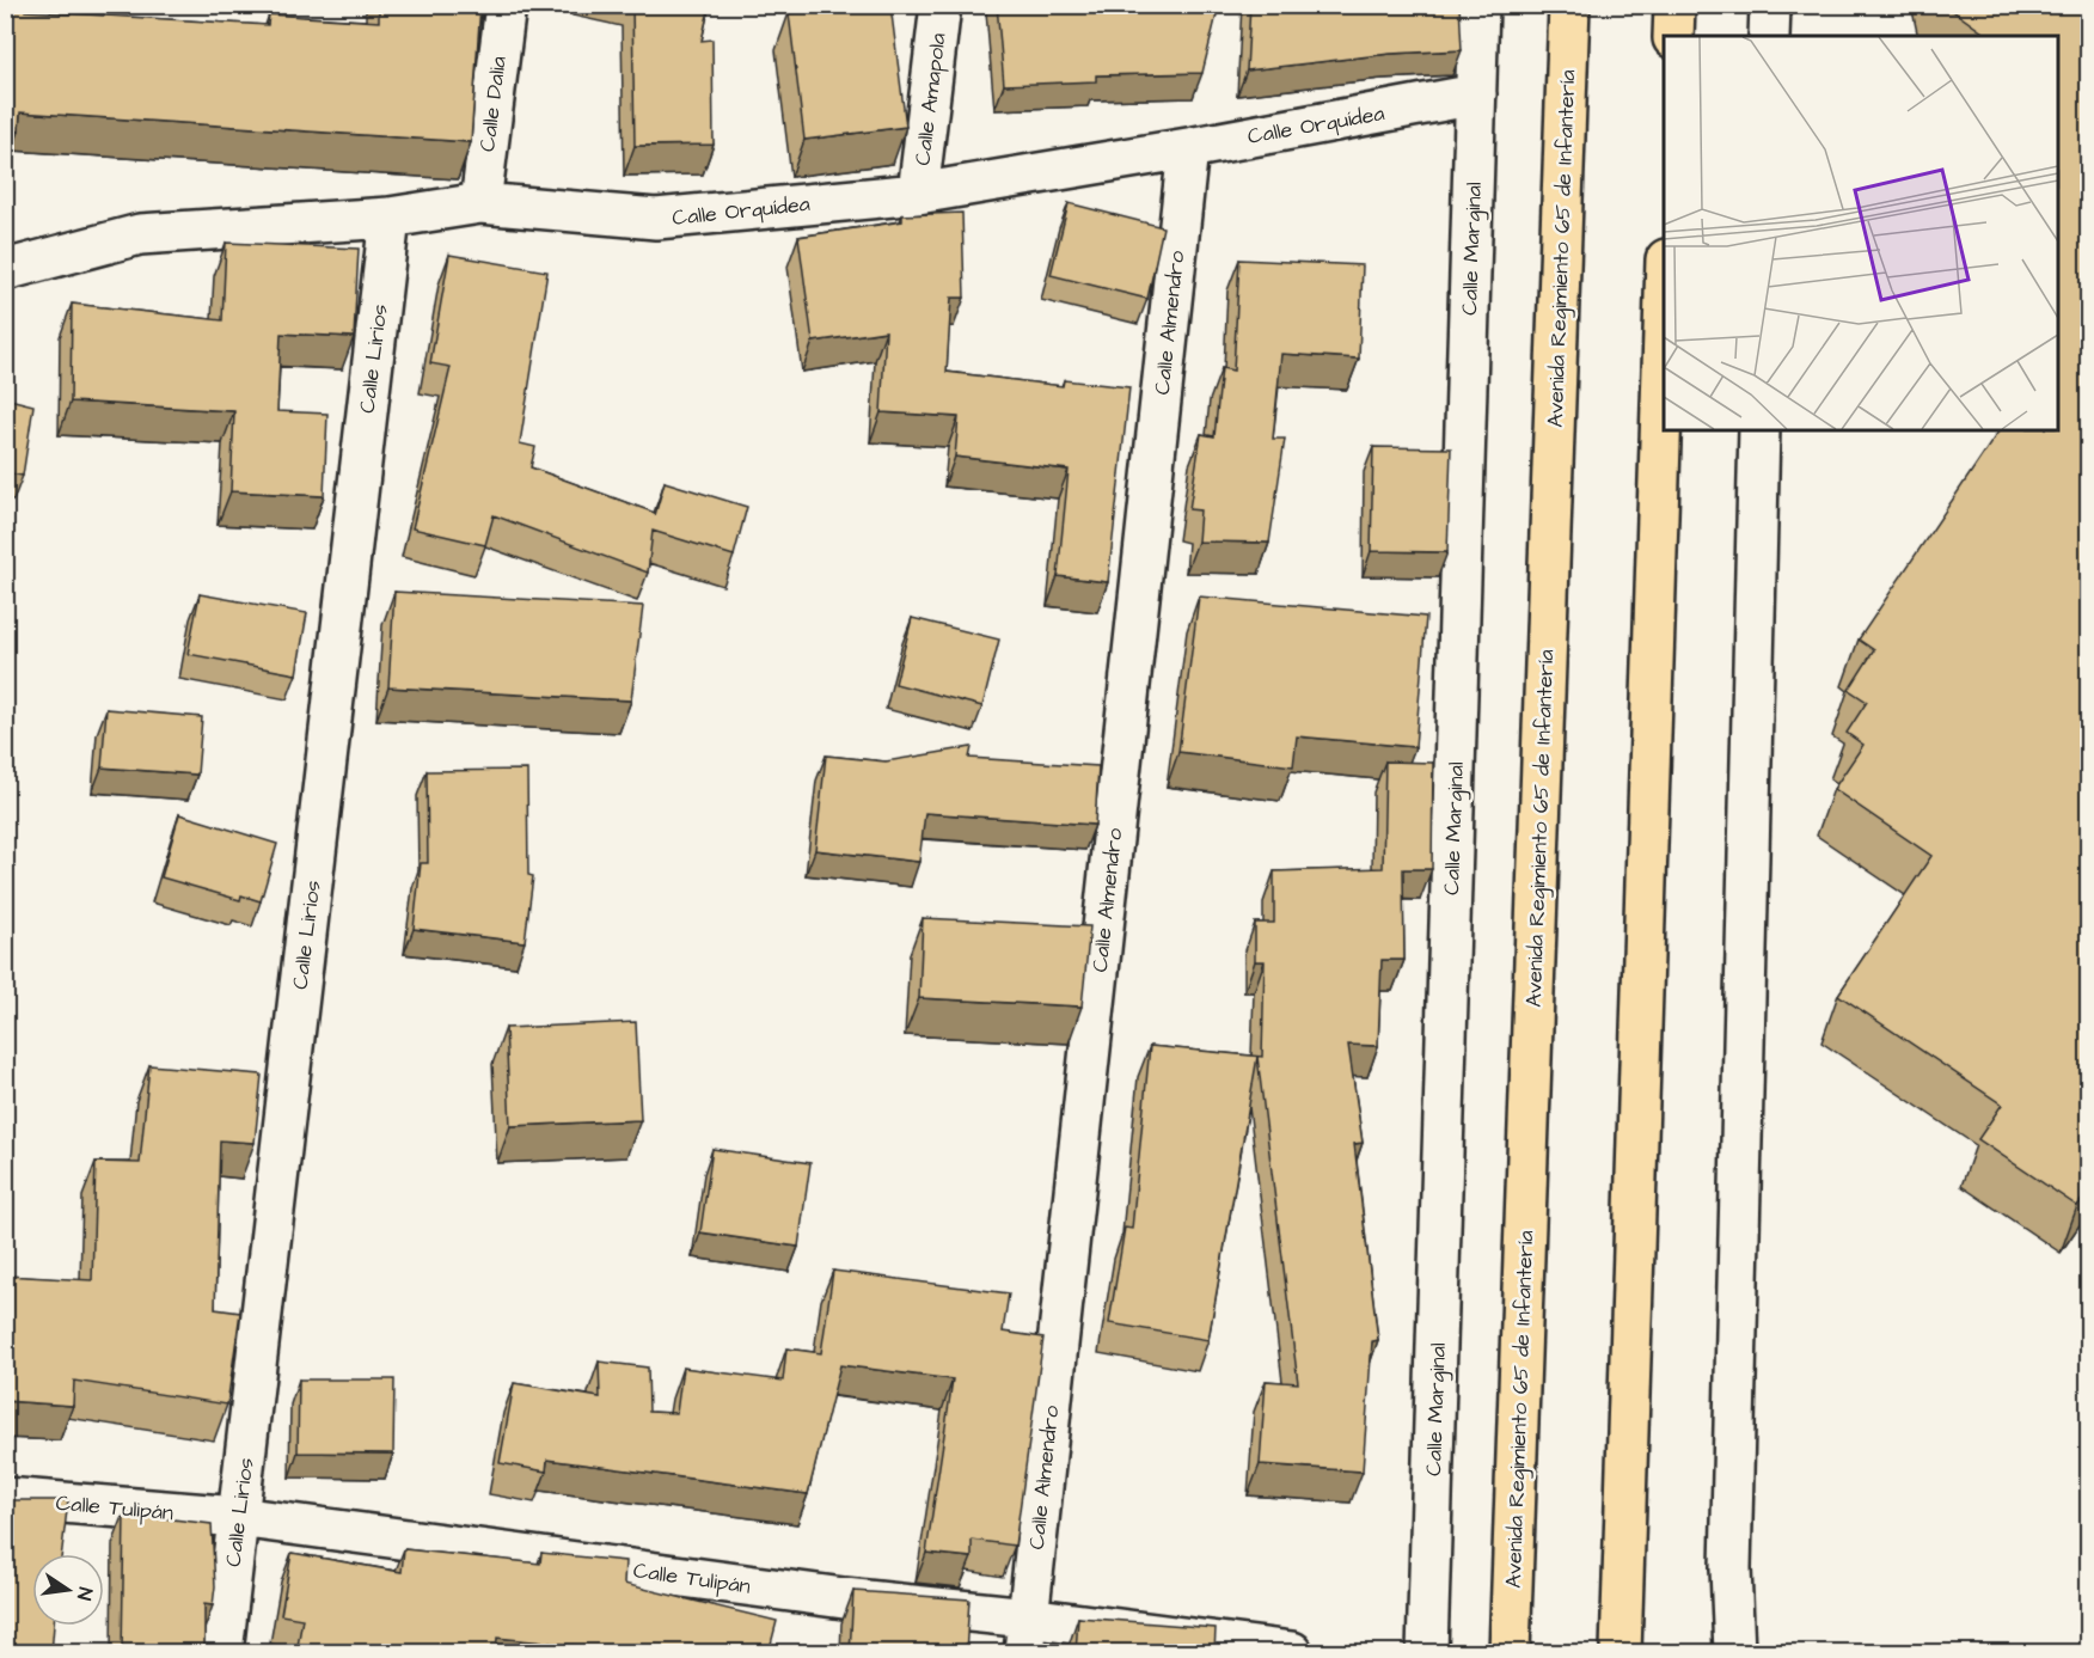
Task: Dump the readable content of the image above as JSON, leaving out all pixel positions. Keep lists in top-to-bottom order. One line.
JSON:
{"streets":{"main road":["Avenida Regimiento 65 de Infantería"],"street":["Calle Amapola","Calle Dalia","Calle Orquídea","Calle Marginal","Calle Almendro","Calle Lirios","Calle Tulipán"]},"crossings":[["Calle Amapola","Calle Orquídea"],["Calle Dalia","Calle Orquídea"],["Calle Orquídea","Calle Marginal"],["Calle Orquídea","Calle Almendro"],["Calle Orquídea","Calle Lirios"],["Calle Almendro","Calle Tulipán"],["Calle Lirios","Calle Tulipán"]],"north":"right"}
